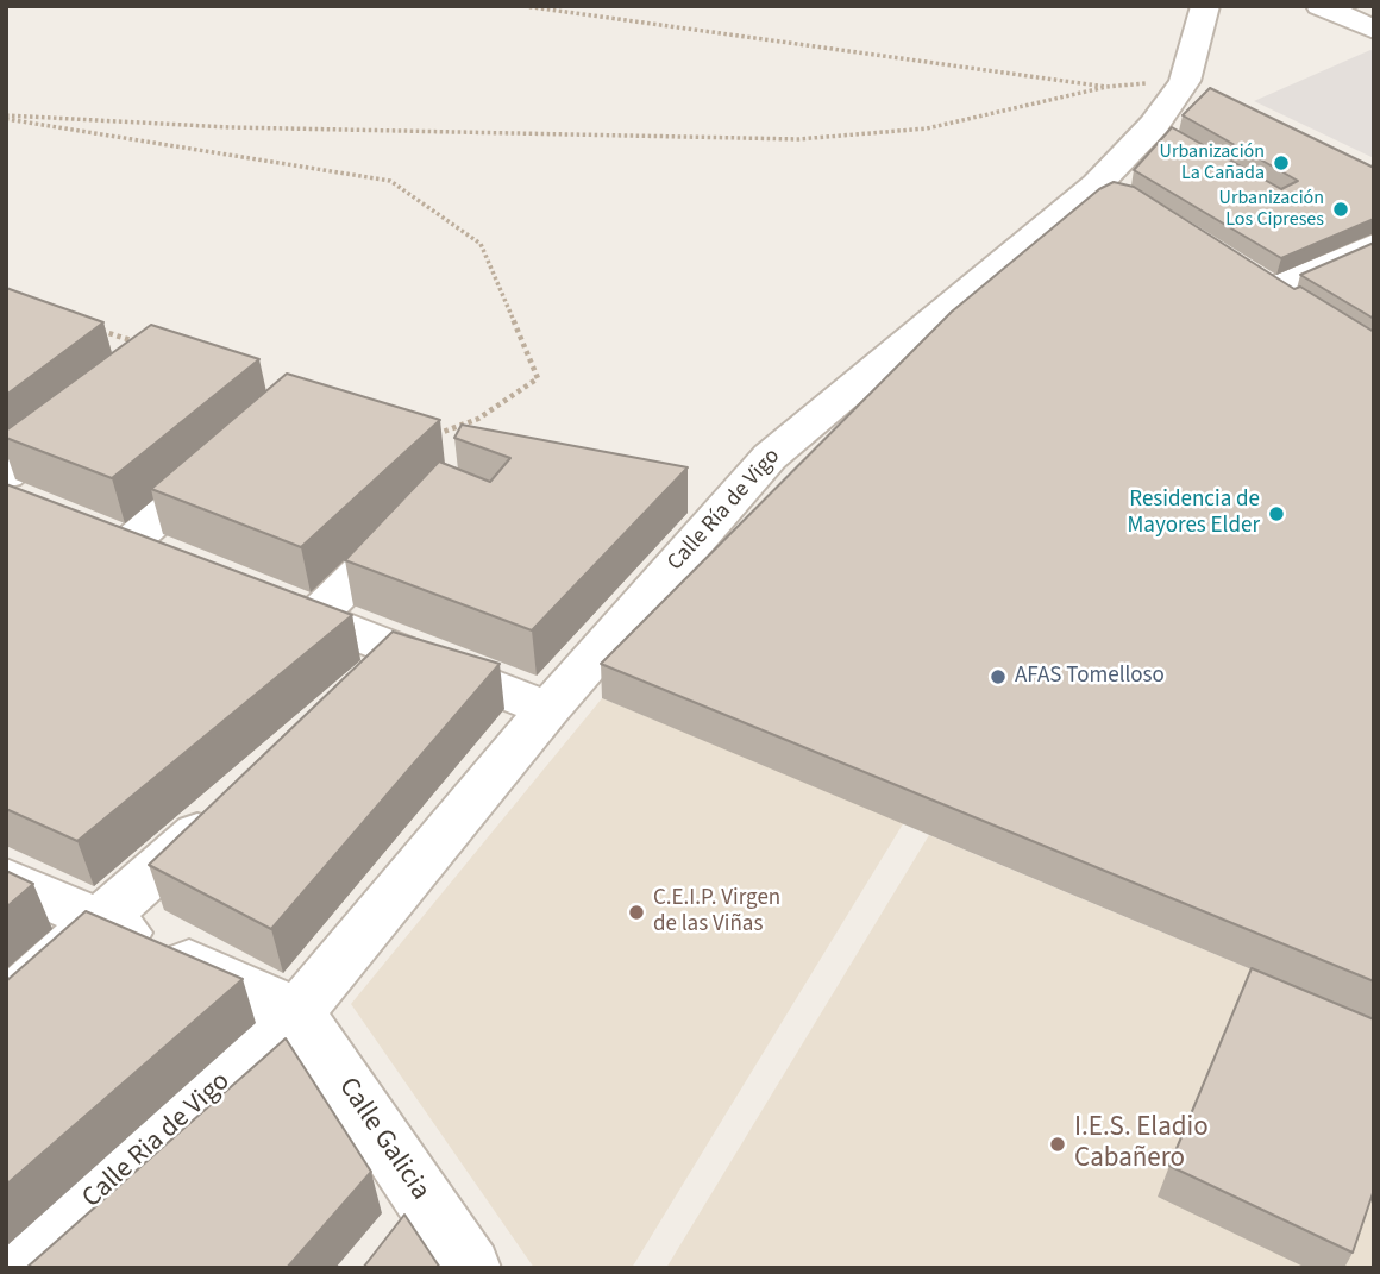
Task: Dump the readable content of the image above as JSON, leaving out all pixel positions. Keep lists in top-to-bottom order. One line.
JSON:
{"streets":{"street":["Calle Ría de Vigo","Calle Galicia","Calle Ria de Vigo"]},"crossings":[["Calle Ría de Vigo","Calle Galicia"],["Calle Ría de Vigo","Calle Ria de Vigo"],["Calle Galicia","Calle Ria de Vigo"]],"places":["Urbanización La Cañada","Urbanización Los Cipreses","Residencia de Mayores Elder","AFAS Tomelloso","C.E.I.P. Virgen de las Viñas","I.E.S. Eladio Cabañero"]}
